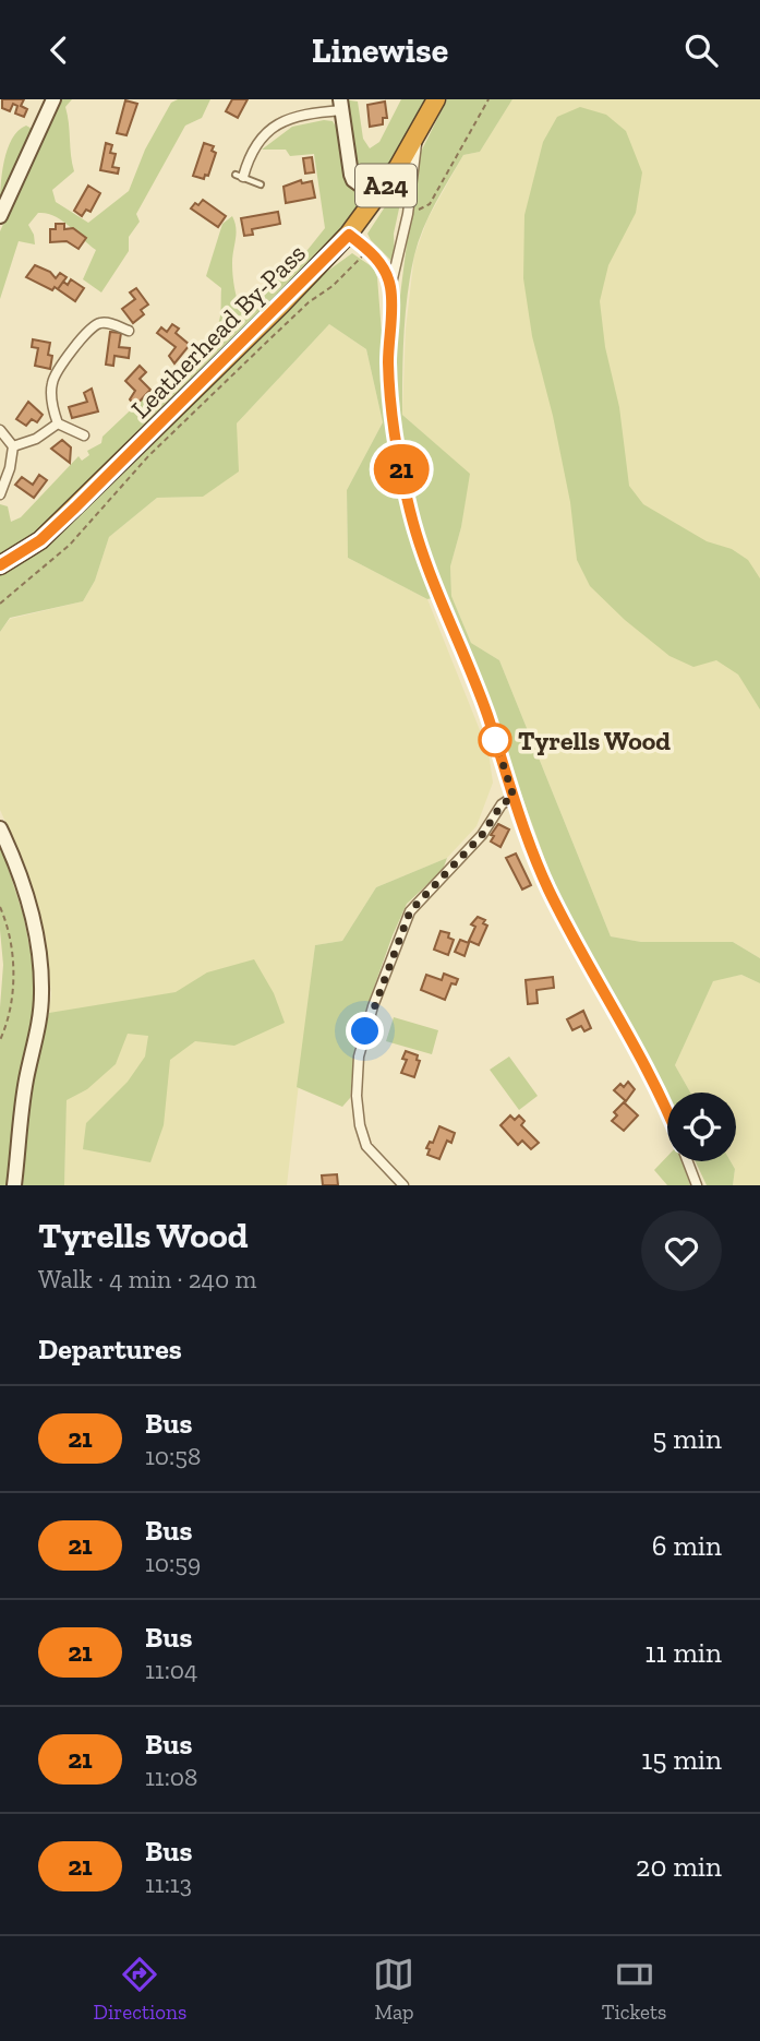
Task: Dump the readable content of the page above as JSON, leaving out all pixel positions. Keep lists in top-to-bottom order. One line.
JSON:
{"streets":{"highway":["A24","Leatherhead By-Pass"]},"places":["Tyrells Wood"],"lines":["bus line 21"],"page":{"header":"Linewise","on_map":"21","heading":[["Tyrells Wood","Walk · 4 min · 240 m"],"Departures"],"list":[{"mark":"21","name":"Bus","note":"10:58","value":"5 min"},{"mark":"21","name":"Bus","note":"10:59","value":"6 min"},{"mark":"21","name":"Bus","note":"11:04","value":"11 min"},{"mark":"21","name":"Bus","note":"11:08","value":"15 min"},{"mark":"21","name":"Bus","note":"11:13","value":"20 min"}],"tabs":["Directions","Map","Tickets"]}}
